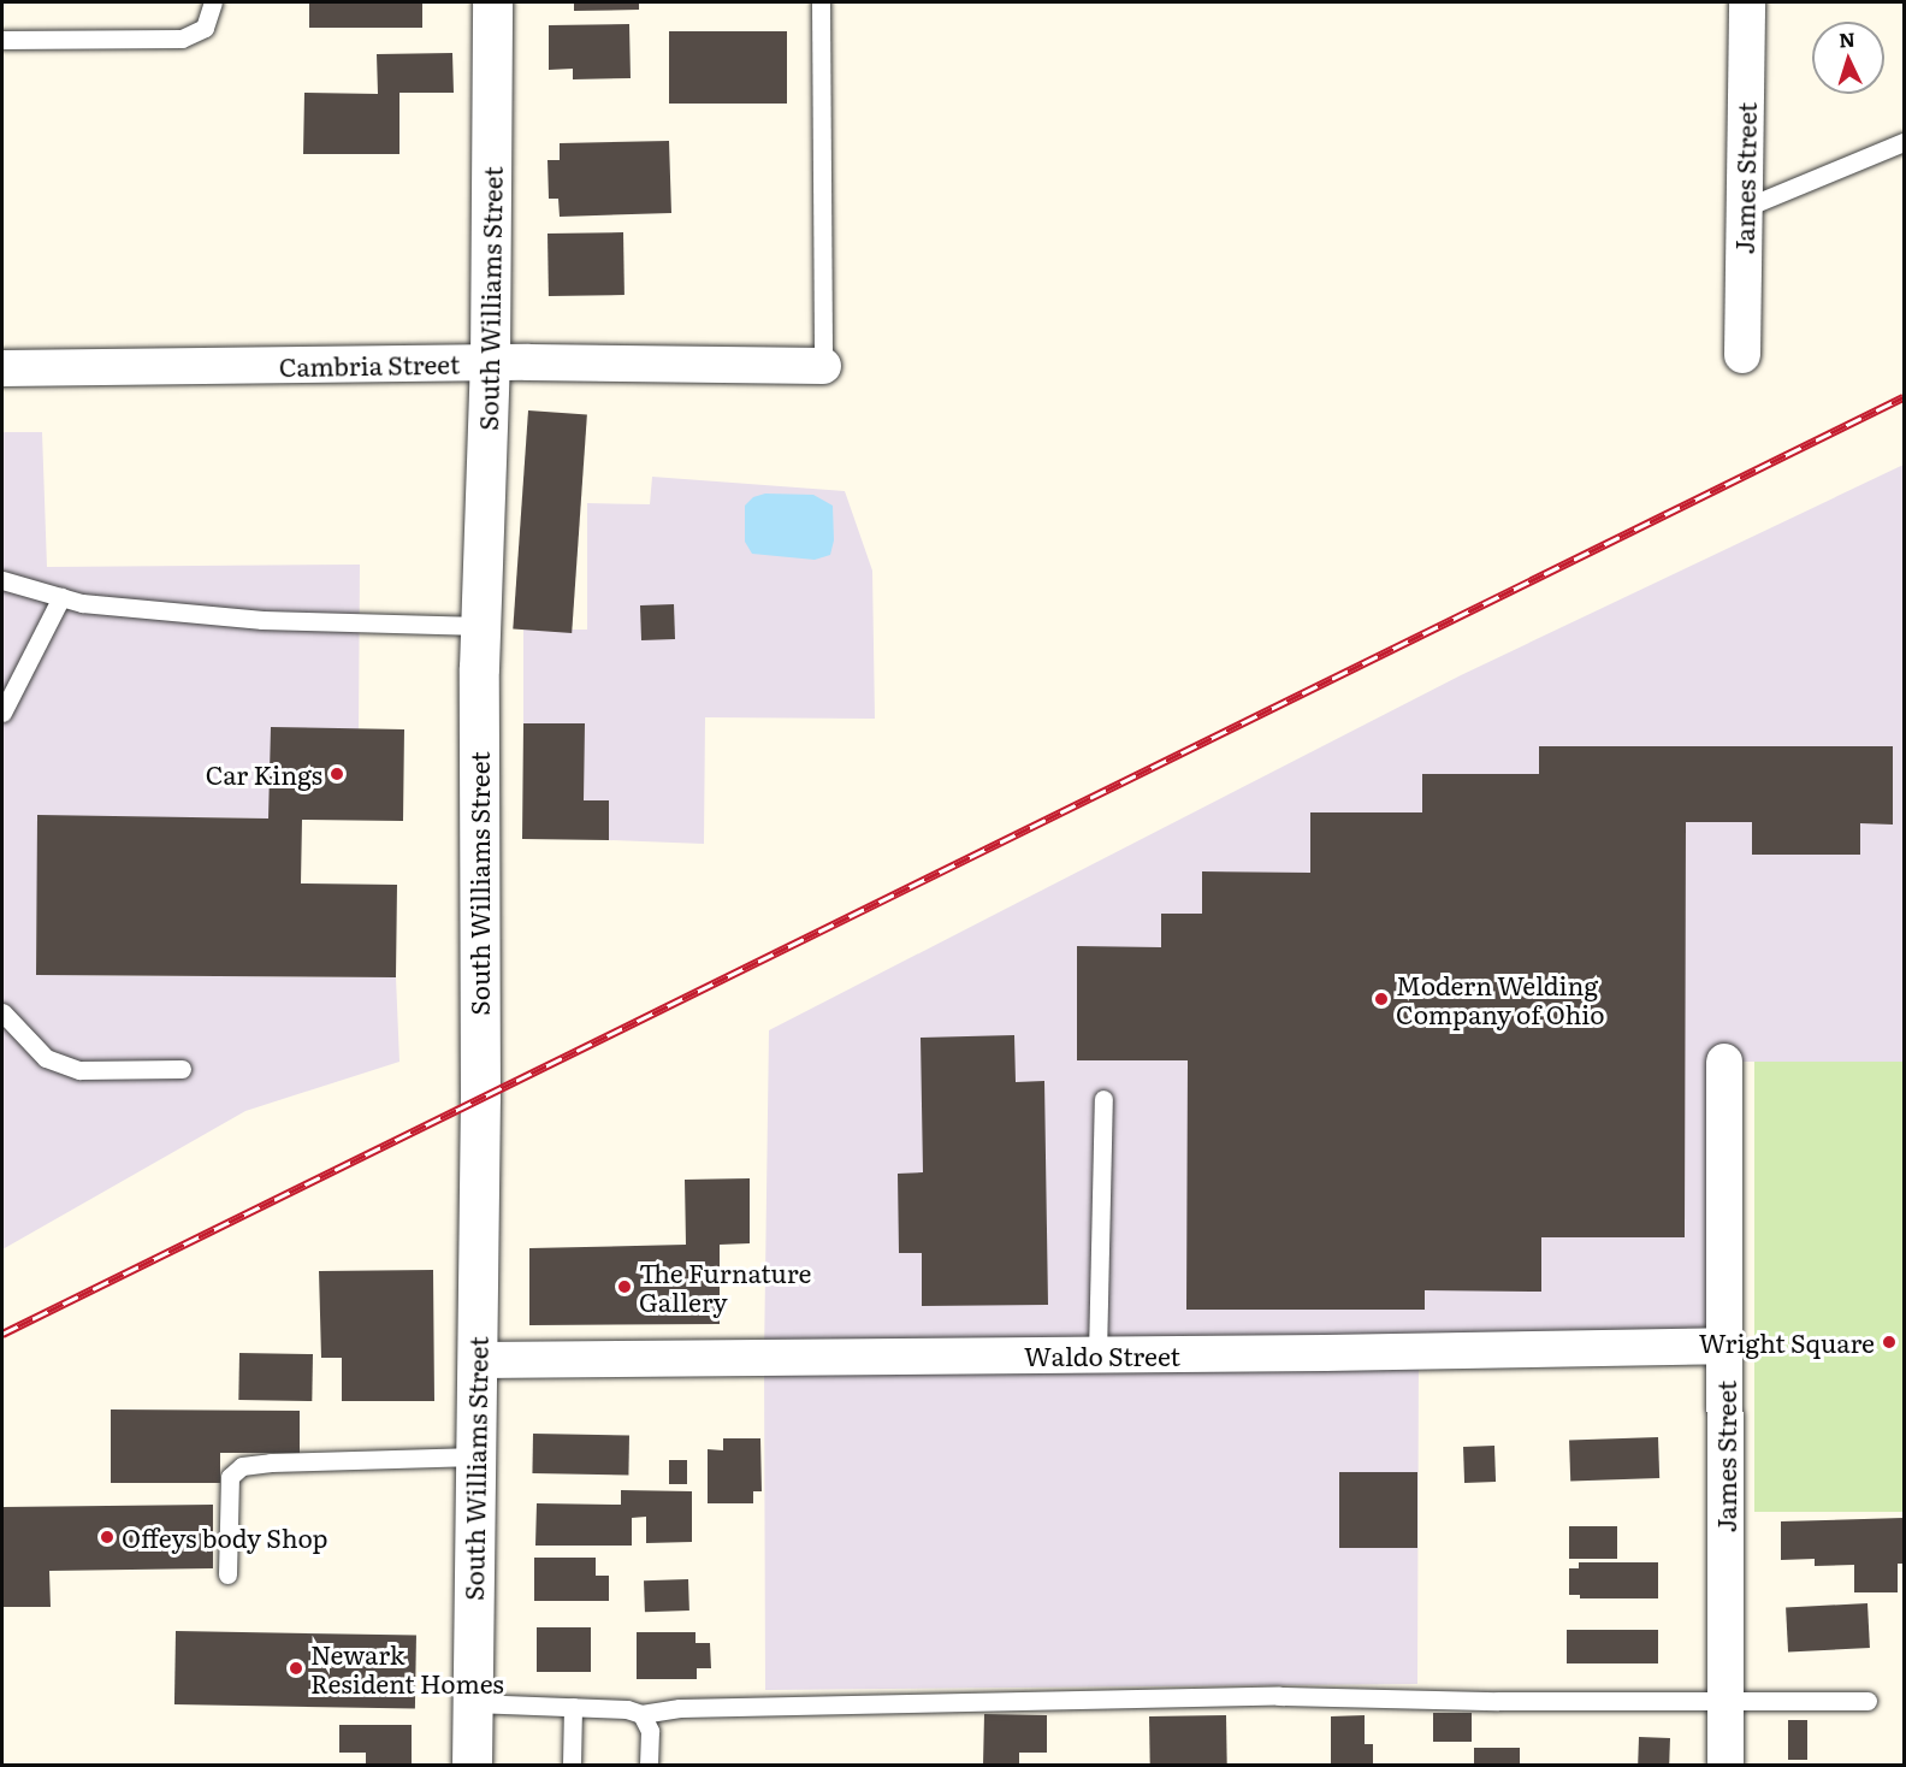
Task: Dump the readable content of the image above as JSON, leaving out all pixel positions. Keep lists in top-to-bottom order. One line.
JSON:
{"streets":{"street":["James Street","South Williams Street","Cambria Street","Waldo Street"]},"crossings":[["James Street","Waldo Street"],["South Williams Street","Cambria Street"],["South Williams Street","Waldo Street"]],"places":["Car Kings","Modern Welding Company of Ohio","The Furnature Gallery","Wright Square","Offeys body Shop","Newark Resident Homes"],"north":"top"}
